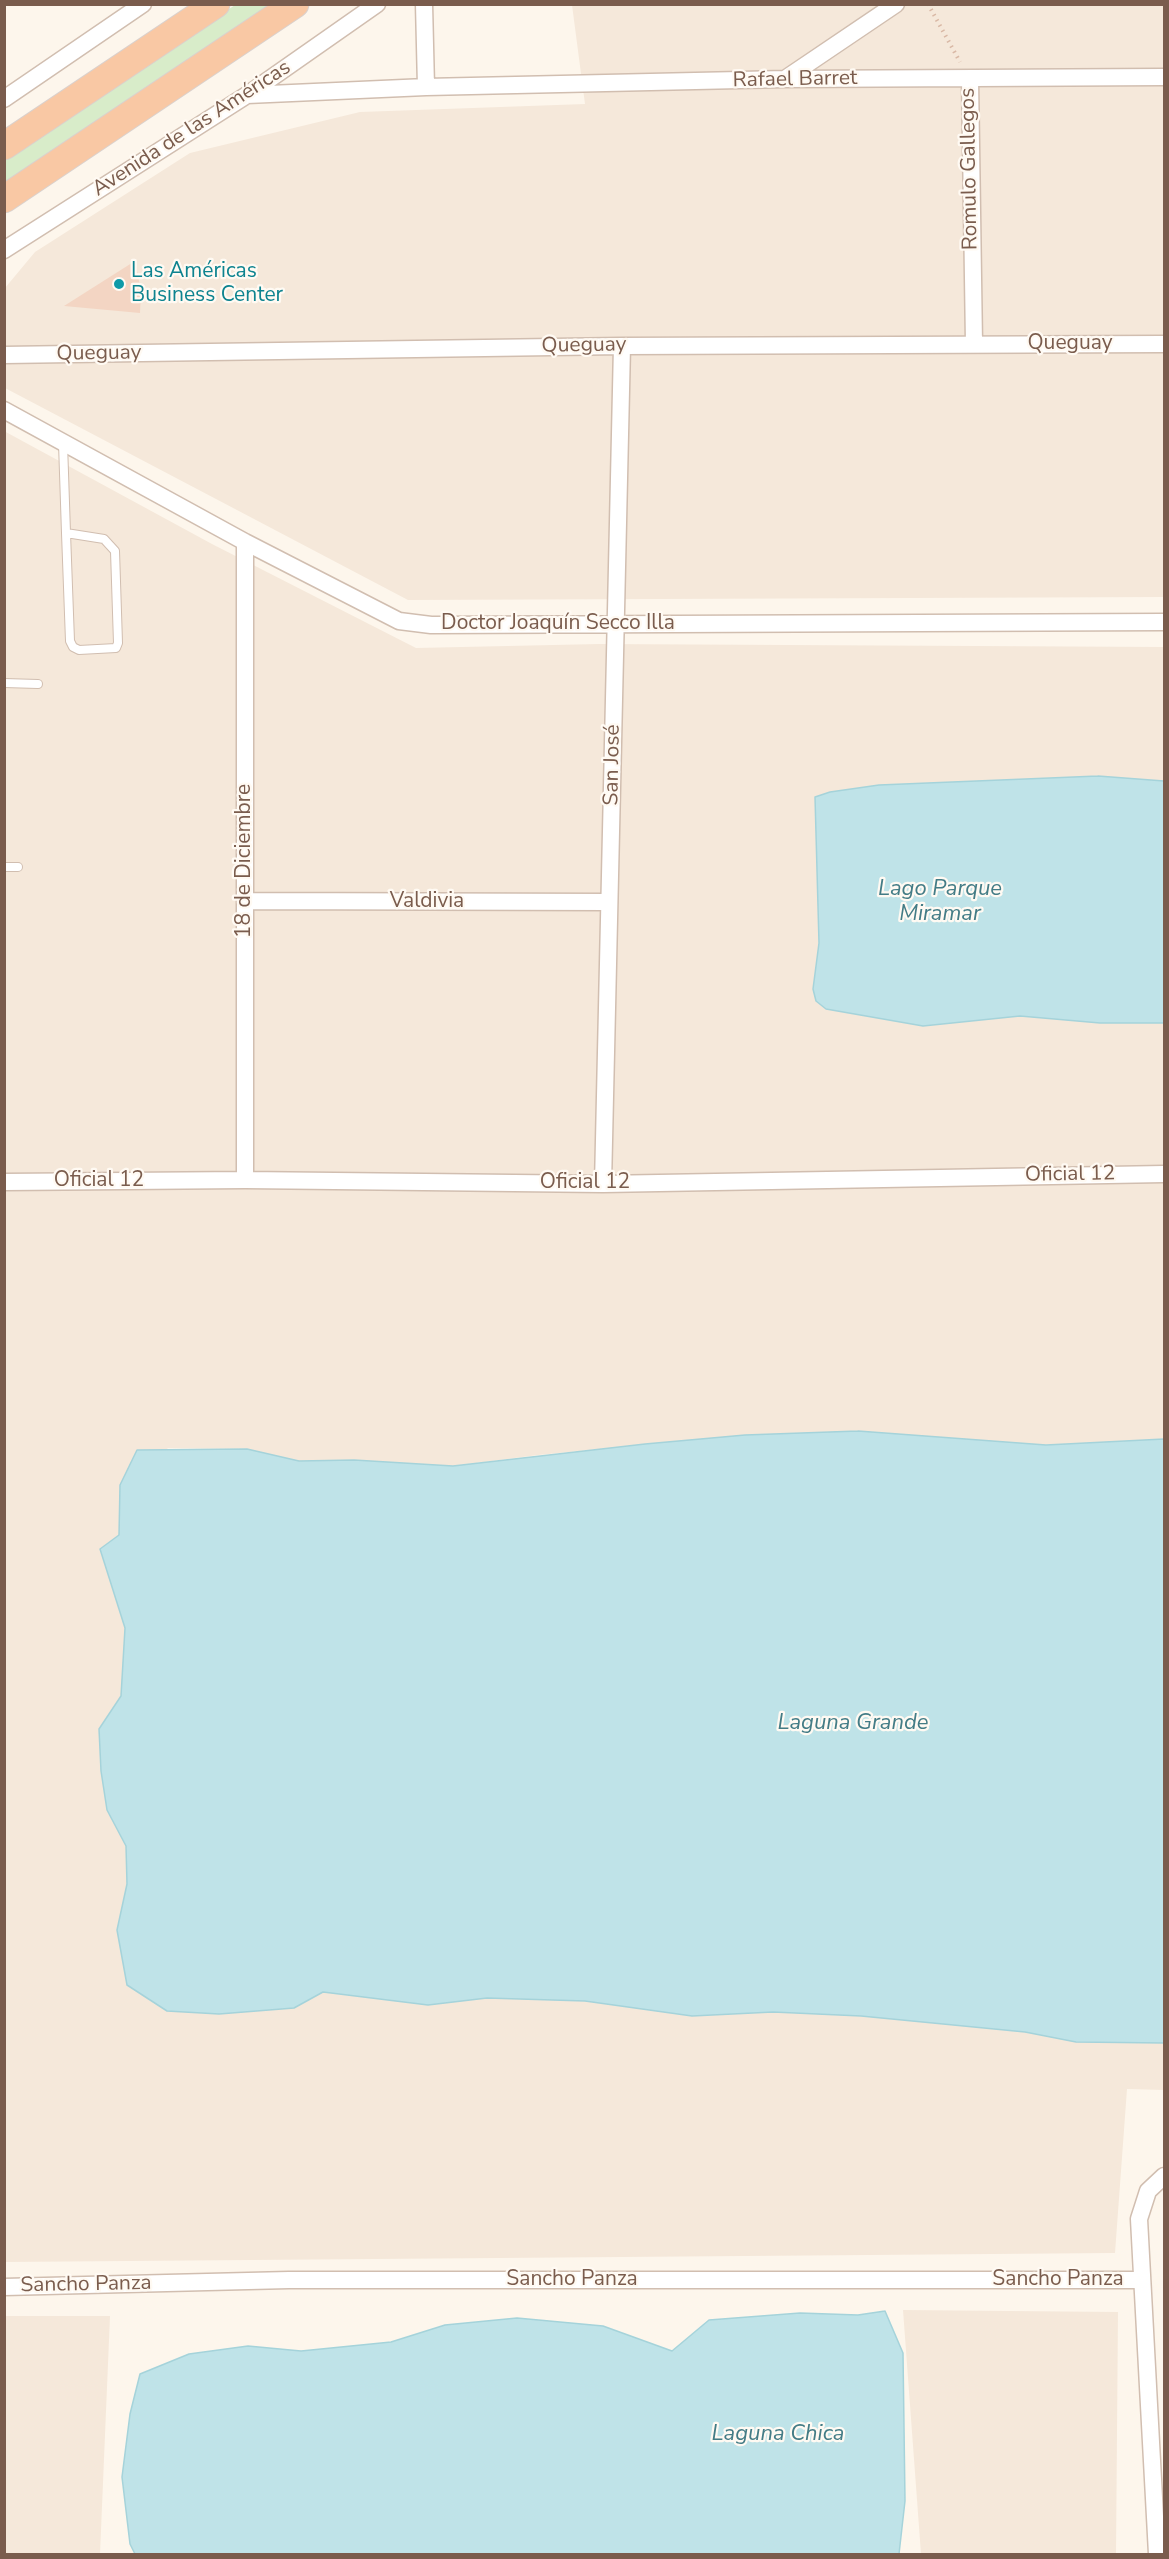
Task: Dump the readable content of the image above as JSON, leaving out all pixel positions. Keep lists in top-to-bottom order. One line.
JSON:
{"streets":{"street":["Rafael Barret","Avenida de las Américas","Romulo Gallegos","Queguay","Doctor Joaquín Secco Illa","San José","18 de Diciembre","Valdivia","Oficial 12","Sancho Panza"]},"crossings":[["Rafael Barret","Avenida de las Américas"],["Rafael Barret","Romulo Gallegos"],["Romulo Gallegos","Queguay"],["Queguay","San José"],["Doctor Joaquín Secco Illa","San José"],["Doctor Joaquín Secco Illa","18 de Diciembre"],["San José","Valdivia"],["San José","Oficial 12"],["18 de Diciembre","Valdivia"],["18 de Diciembre","Oficial 12"]],"water":["Lago Parque Miramar","Laguna Grande","Laguna Chica"],"places":["Las Américas Business Center"]}
